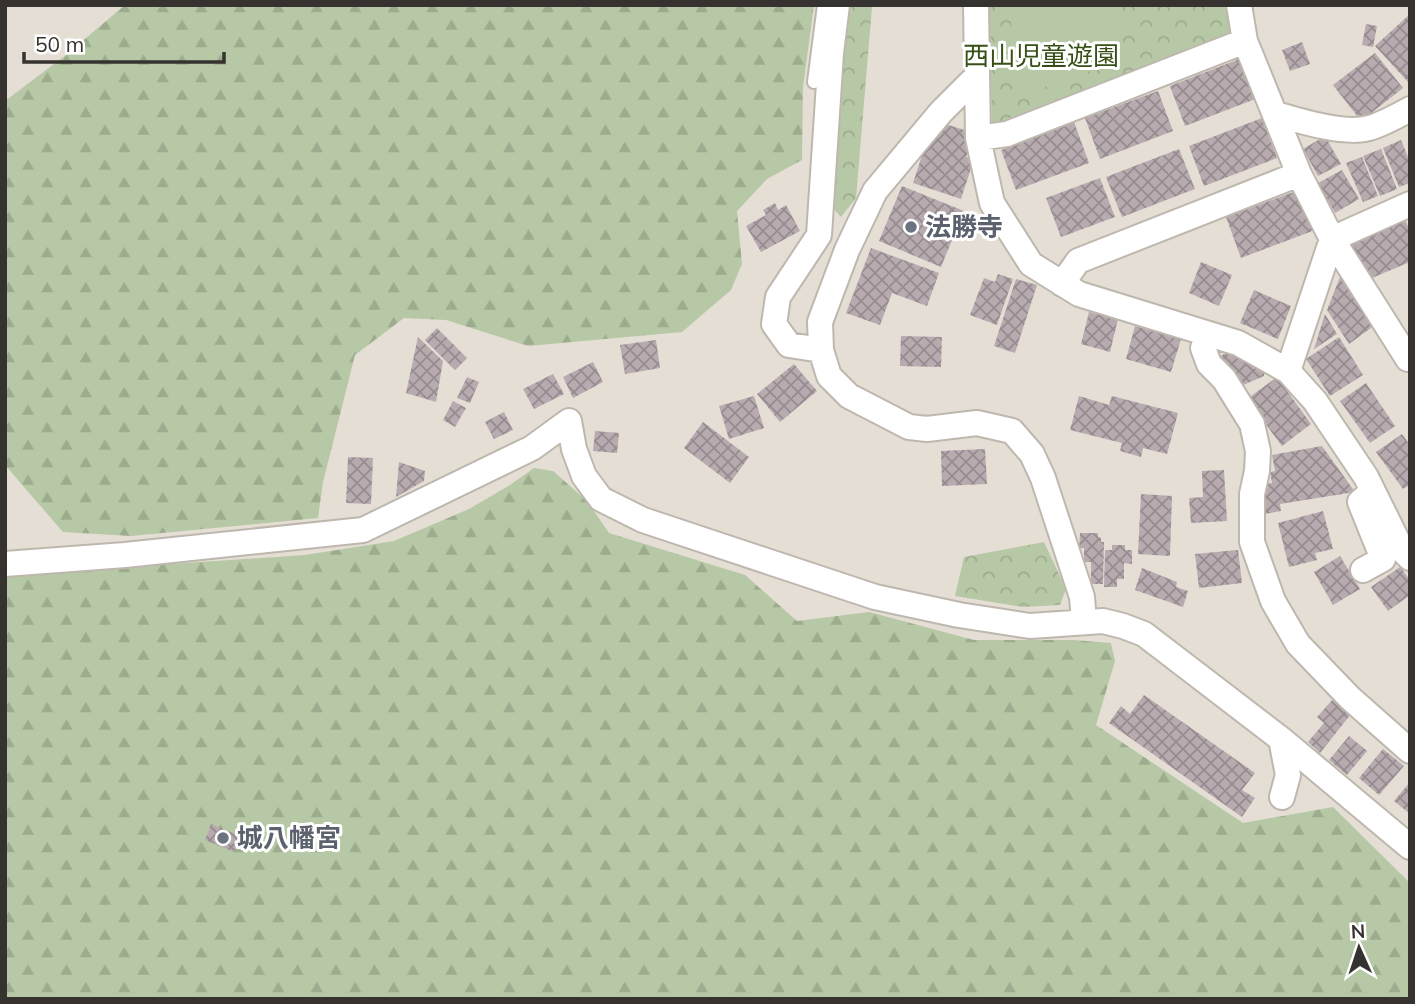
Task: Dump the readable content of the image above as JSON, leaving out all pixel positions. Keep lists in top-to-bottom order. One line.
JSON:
{"parks":["西山児童遊園"],"places":["法勝寺","城八幡宮"],"scale_bar":"50 m","north":"top"}
